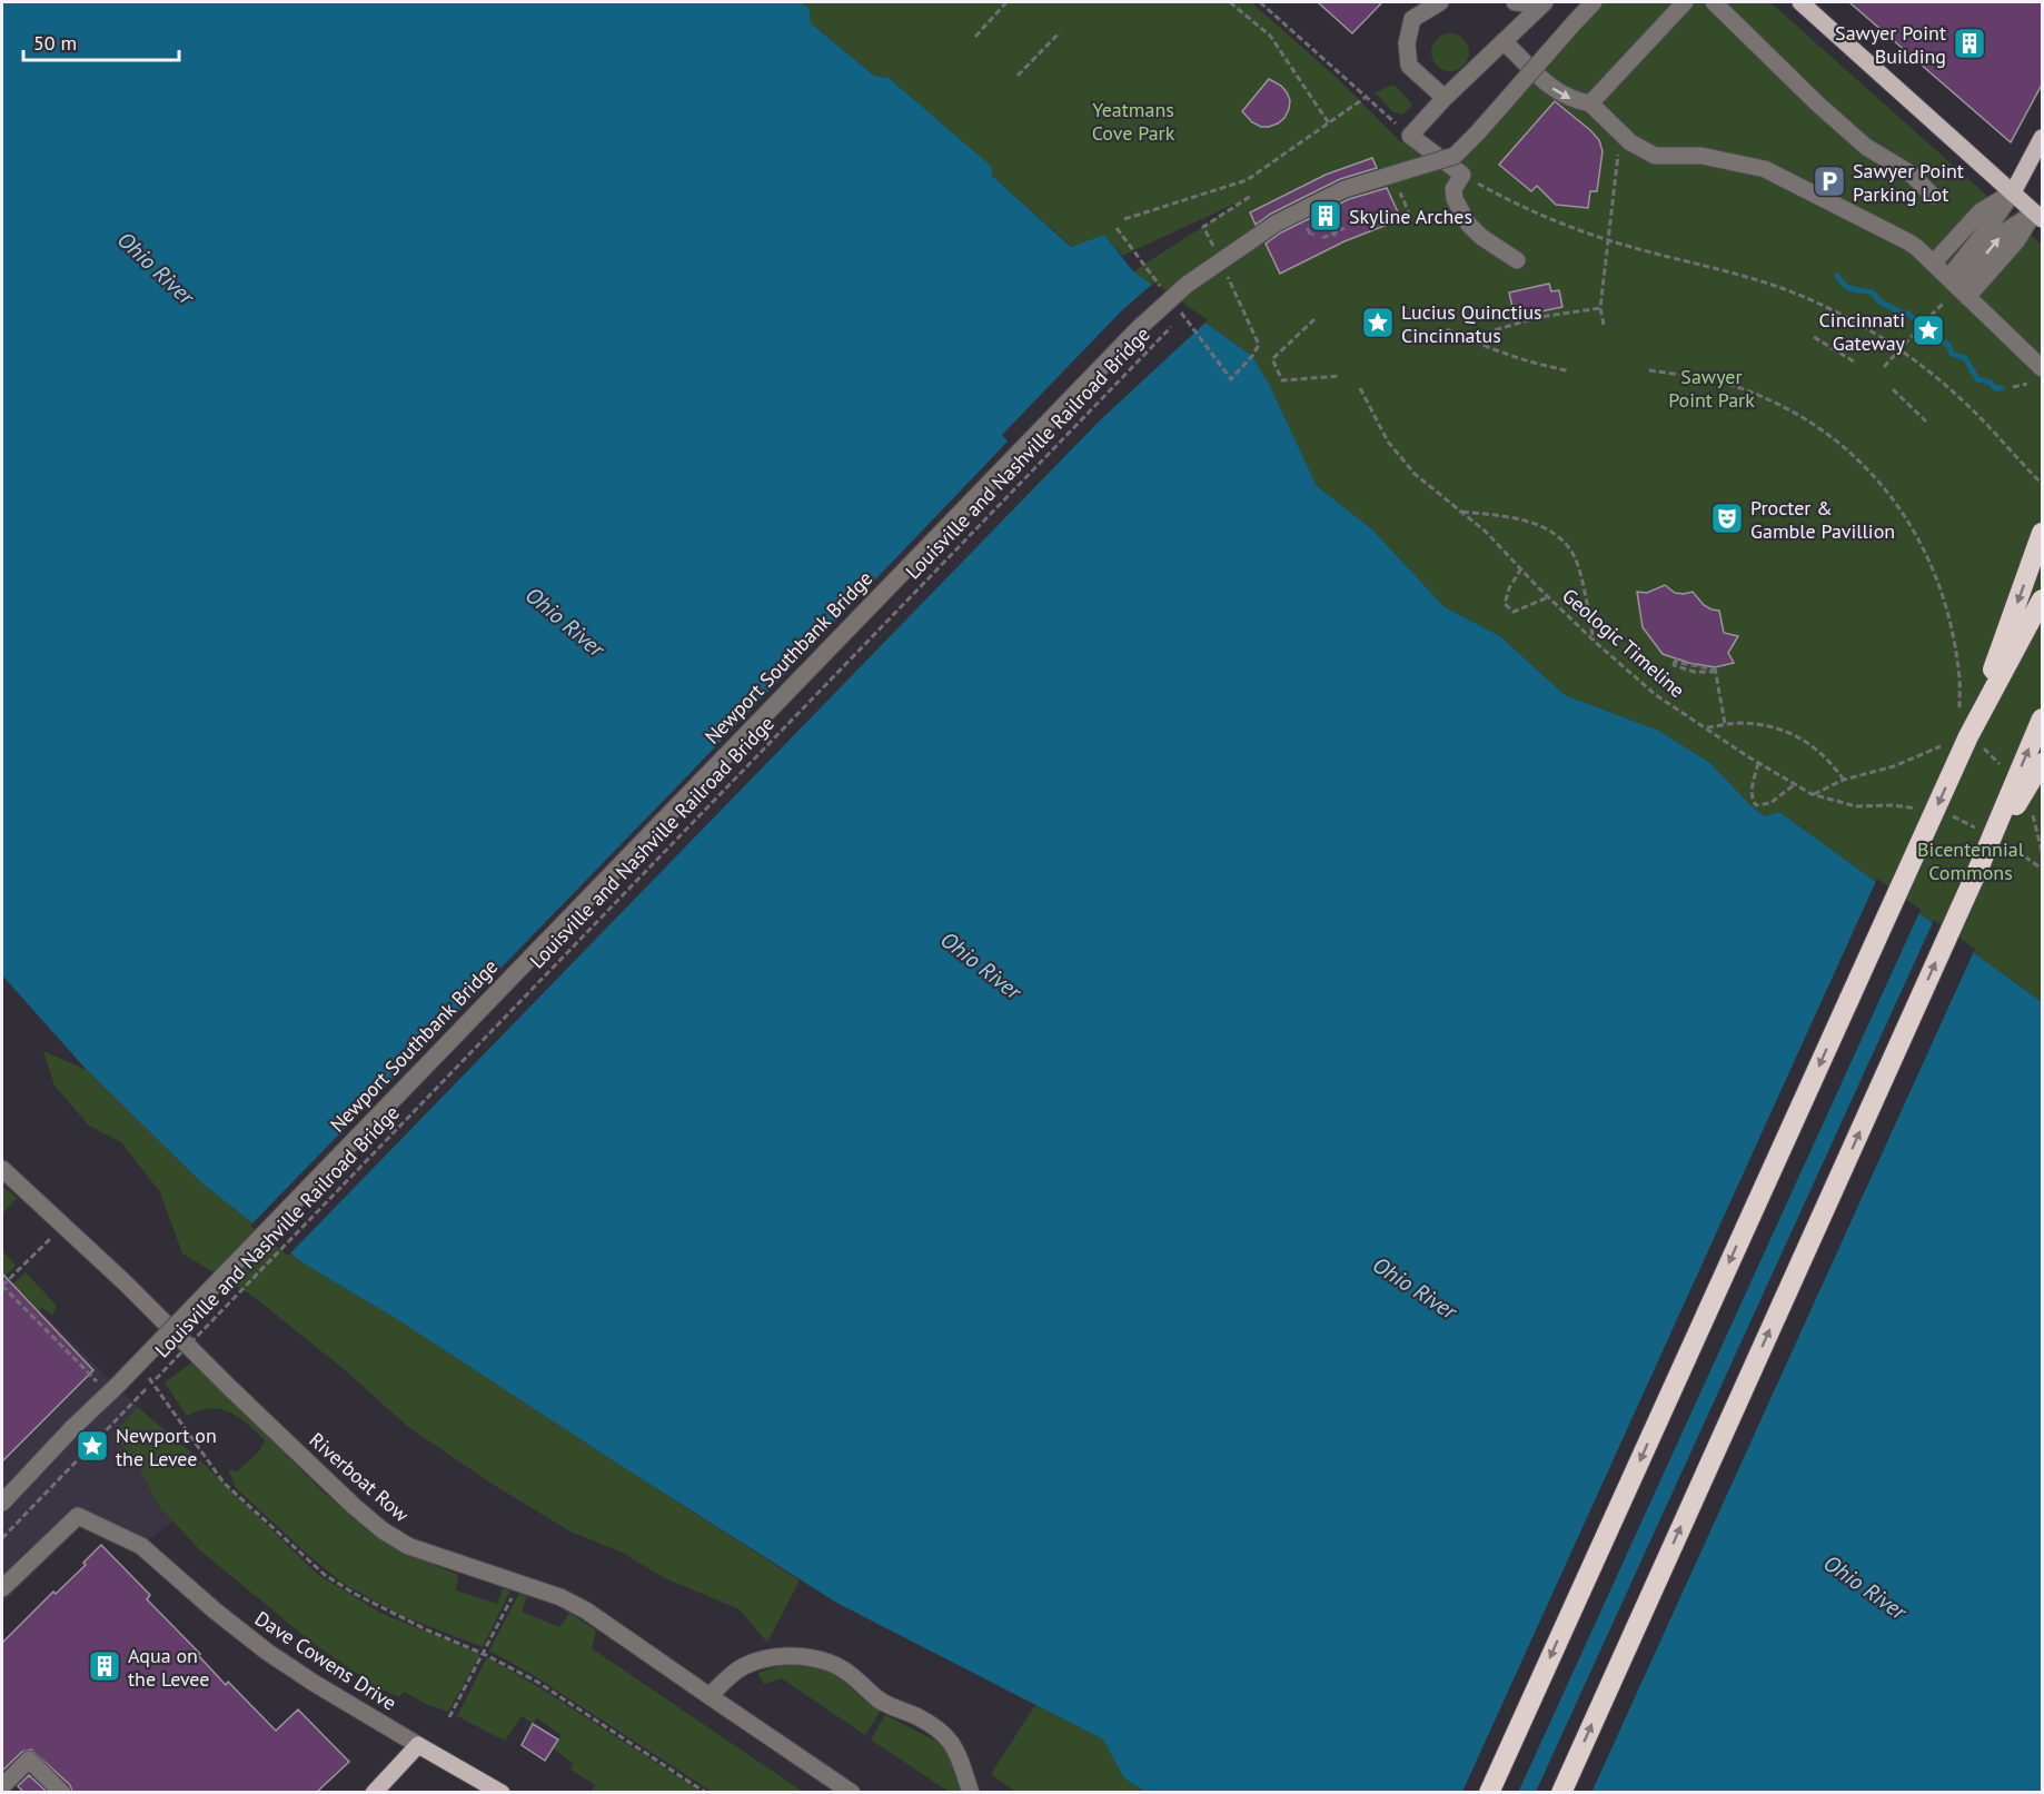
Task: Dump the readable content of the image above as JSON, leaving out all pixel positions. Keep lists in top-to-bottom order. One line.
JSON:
{"streets":{"main road":["Dave Cowens Drive"],"street":["Newport Southbank Bridge","Riverboat Row"],"path":["Louisville and Nashville Railroad Bridge","Geologic Timeline"]},"water":["Ohio River"],"parks":["Yeatmans Cove Park","Sawyer Point Park","Bicentennial Commons"],"places":{"building":["Sawyer Point Building","Skyline Arches","Aqua on the Levee"],"parking":["Sawyer Point Parking Lot"],"place":["Lucius Quinctius Cincinnatus","Cincinnati Gateway","Newport on the Levee"],"theatre":["Procter & Gamble Pavillion"]},"scale_bar":"50 m"}
